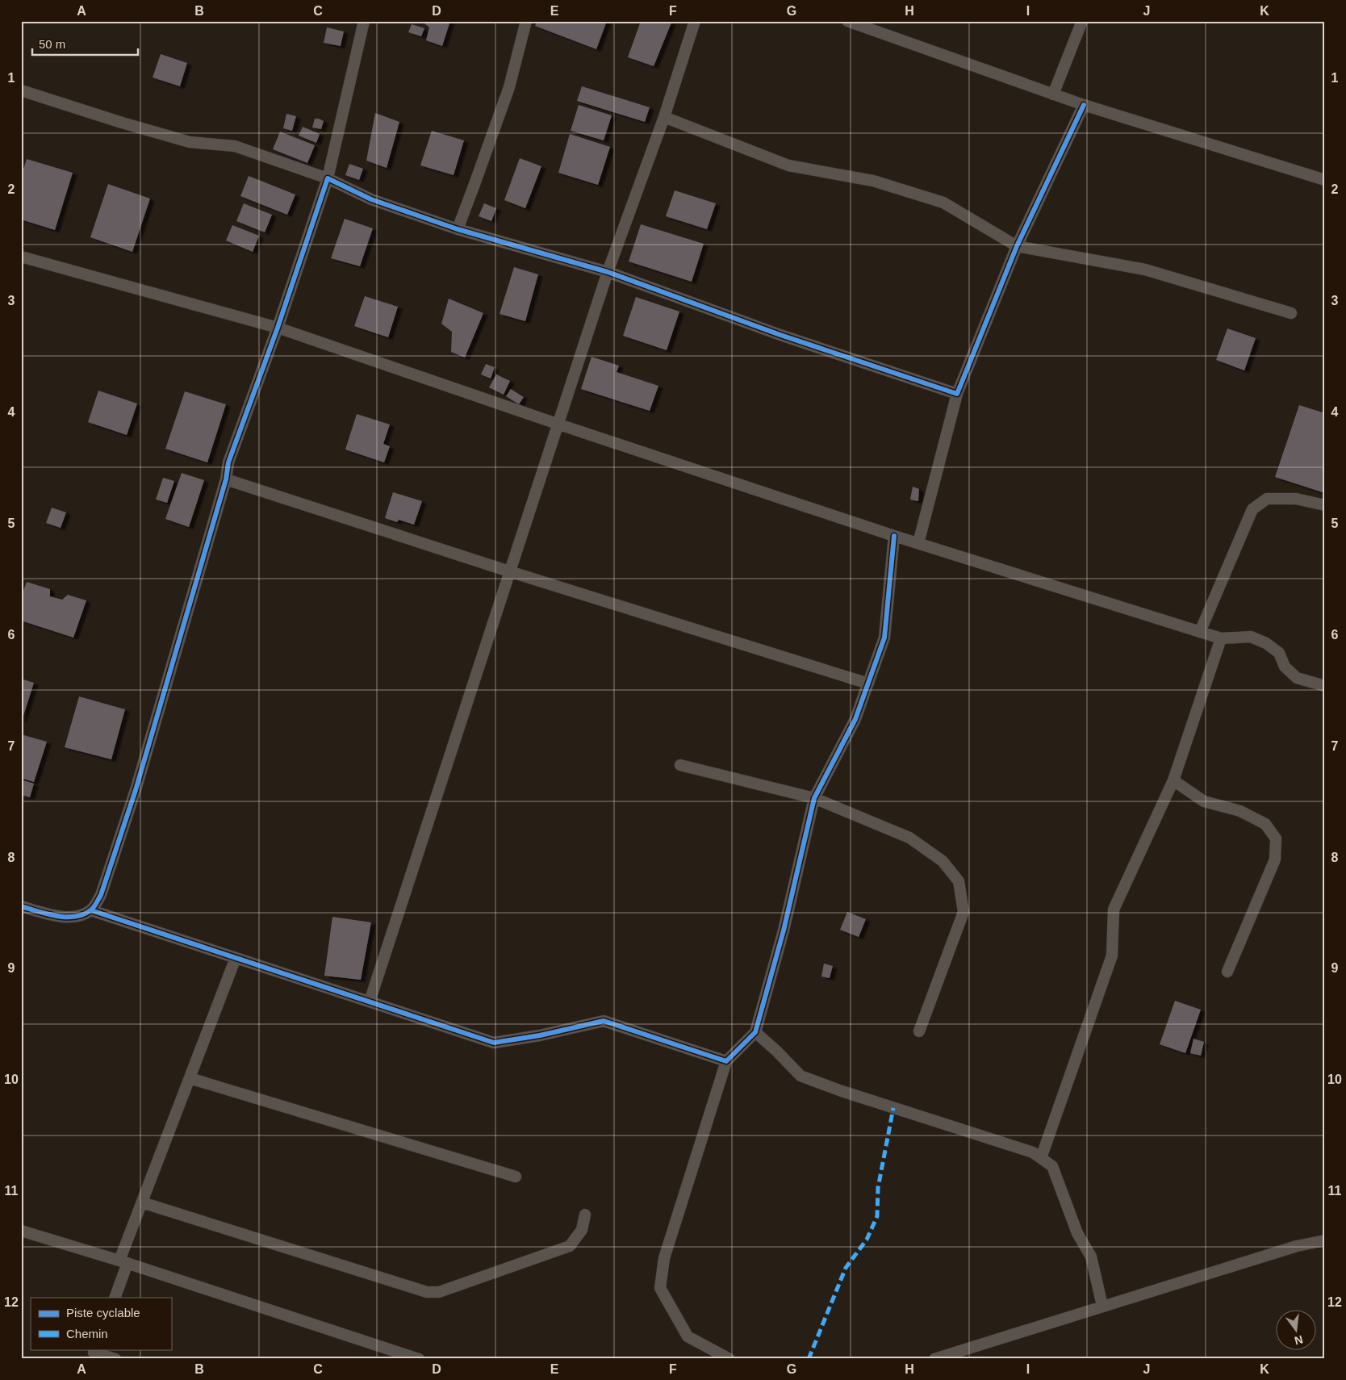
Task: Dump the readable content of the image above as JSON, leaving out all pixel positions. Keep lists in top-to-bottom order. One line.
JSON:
{"legend":["Piste cyclable","Chemin"],"scale_bar":"50 m","north":"bottom","grid":{"columns":["A","B","C","D","E","F","G","H","I","J","K"],"rows":["1","2","3","4","5","6","7","8","9","10","11","12"]}}
